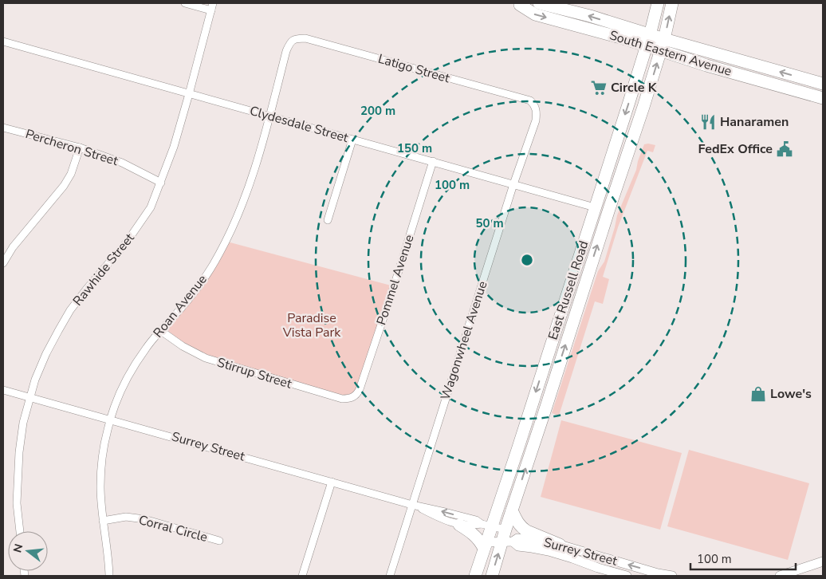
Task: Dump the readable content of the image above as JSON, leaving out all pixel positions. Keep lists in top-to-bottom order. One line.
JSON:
{"streets":{"main road":["South Eastern Avenue","East Russell Road"],"street":["Latigo Street","Clydesdale Street","Percheron Street","Rawhide Street","Pommel Avenue","Roan Avenue","Wagonwheel Avenue","Stirrup Street","Surrey Street","Corral Circle"]},"crossings":[["South Eastern Avenue","East Russell Road"],["Latigo Street","Roan Avenue"],["Latigo Street","Wagonwheel Avenue"],["Clydesdale Street","Rawhide Street"],["Clydesdale Street","Pommel Avenue"],["Clydesdale Street","East Russell Road"],["Clydesdale Street","Roan Avenue"],["Clydesdale Street","Wagonwheel Avenue"],["Percheron Street","Rawhide Street"],["Rawhide Street","Surrey Street"],["Pommel Avenue","Stirrup Street"],["East Russell Road","Surrey Street"],["Roan Avenue","Stirrup Street"],["Roan Avenue","Surrey Street"],["Roan Avenue","Corral Circle"],["Wagonwheel Avenue","Surrey Street"]],"parks":["Paradise Vista Park"],"places":{"supermarket":["Circle K"],"restaurant":["Hanaramen"],"public building":["FedEx Office"],"shop":["Lowe's"]},"scale_bar":"100 m","north":"left","rings":["200 m","150 m","100 m","50 m"]}
